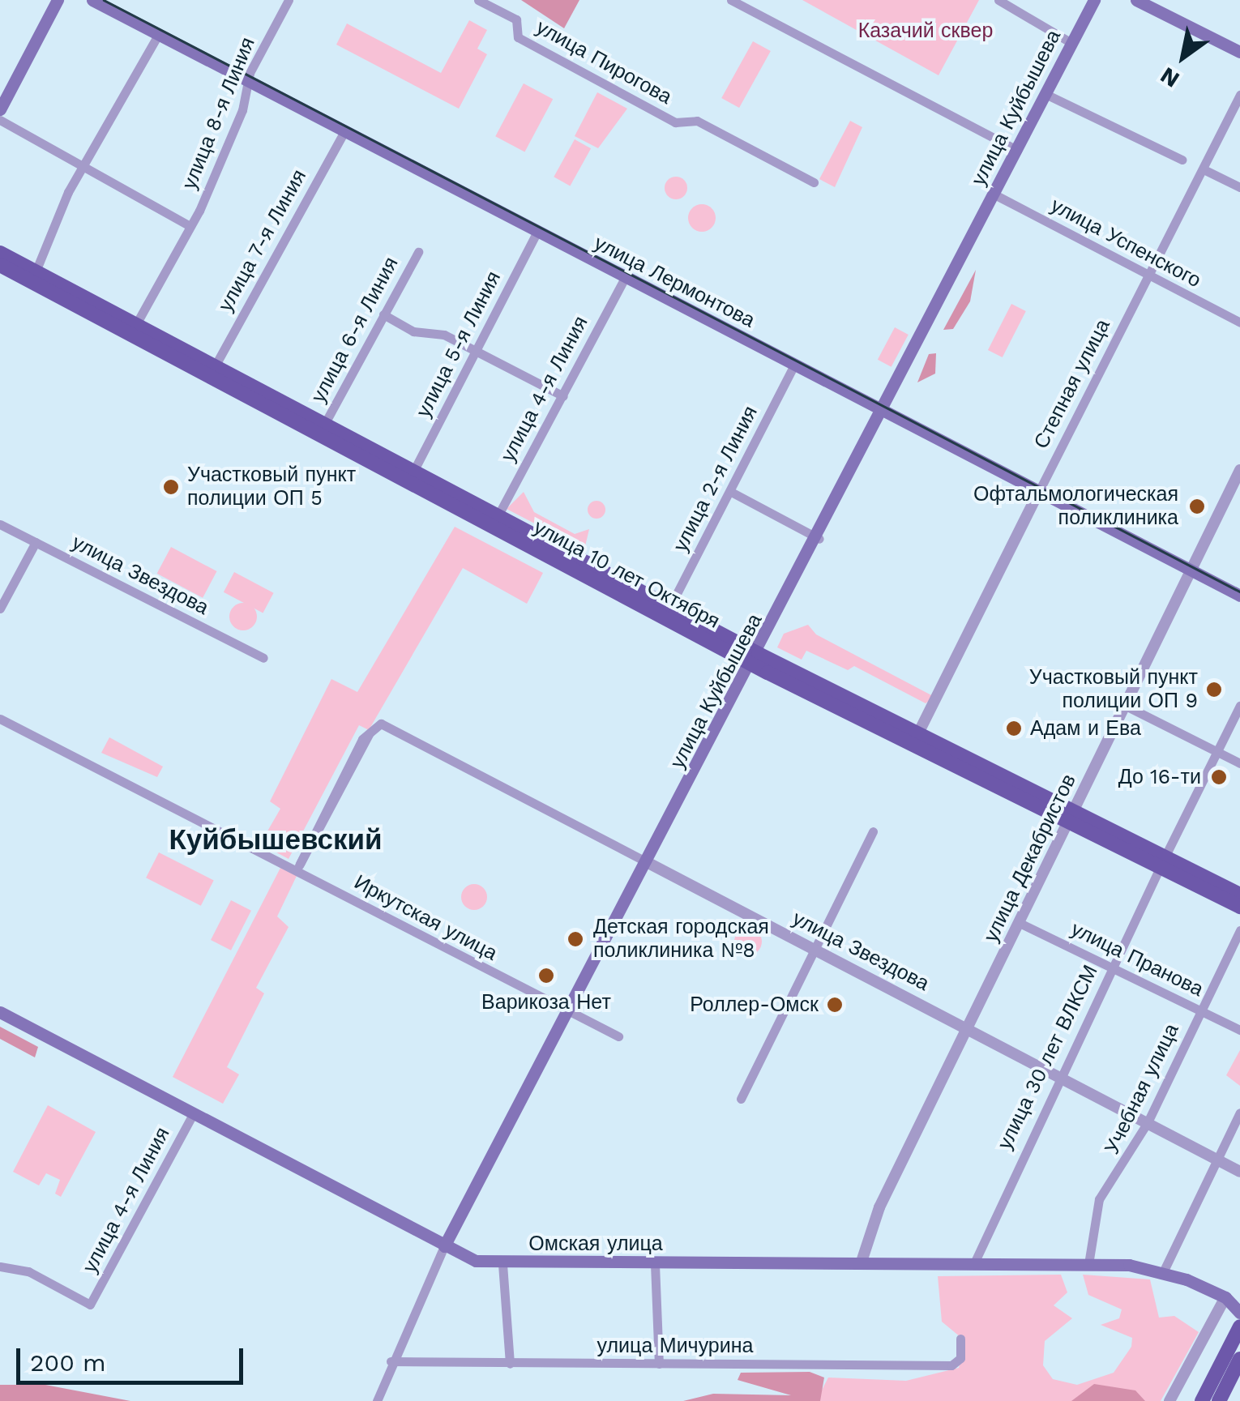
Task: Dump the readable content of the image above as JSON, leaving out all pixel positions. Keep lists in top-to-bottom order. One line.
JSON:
{"streets":{"main road":["улица Куйбышева","улица Лермонтова","улица 10 лет Октября","Омская улица"],"street":["улица Пирогова","улица 8-я Линия","улица 7-я Линия","улица Успенского","улица 6-я Линия","улица 5-я Линия","Степная улица","улица 4-я Линия","улица 2-я Линия","улица Звездова","улица Декабристов","Иркутская улица","улица Пранова","улица 30 лет ВЛКСМ","Учебная улица","улица Мичурина"]},"crossings":[["улица Куйбышева","улица Успенского"],["улица Куйбышева","улица Лермонтова"],["улица Куйбышева","улица 10 лет Октября"],["улица Куйбышева","улица Звездова"],["улица Куйбышева","Иркутская улица"],["улица Куйбышева","Омская улица"],["улица Куйбышева","улица Мичурина"],["улица 8-я Линия","улица Лермонтова"],["улица 8-я Линия","улица 10 лет Октября"],["улица 7-я Линия","улица Лермонтова"],["улица 7-я Линия","улица 10 лет Октября"],["улица Успенского","Степная улица"],["улица Лермонтова","улица 5-я Линия"],["улица Лермонтова","Степная улица"],["улица Лермонтова","улица 4-я Линия"],["улица Лермонтова","улица 2-я Линия"],["улица Лермонтова","улица Декабристов"],["улица 6-я Линия","улица 10 лет Октября"],["улица 5-я Линия","улица 10 лет Октября"],["Степная улица","улица 10 лет Октября"],["улица 4-я Линия","улица 10 лет Октября"],["улица 4-я Линия","Омская улица"],["улица 2-я Линия","улица 10 лет Октября"],["улица 10 лет Октября","улица Декабристов"],["улица 10 лет Октября","улица 30 лет ВЛКСМ"],["улица Звездова","улица Декабристов"],["улица Звездова","Иркутская улица"],["улица Звездова","улица 30 лет ВЛКСМ"],["улица Звездова","Учебная улица"],["улица Декабристов","улица Пранова"],["улица Декабристов","Омская улица"],["улица Пранова","улица 30 лет ВЛКСМ"],["улица Пранова","Учебная улица"],["улица 30 лет ВЛКСМ","Омская улица"],["Учебная улица","Омская улица"]],"districts":["Куйбышевский"],"parks":["Казачий сквер"],"places":["Участковый пункт полиции ОП 5","Офтальмологическая поликлиника","Участковый пункт полиции ОП 9","Адам и Ева","До 16-ти","Детская городская поликлиника №8","Варикоза Нет","Роллер-Омск"],"scale_bar":"200 m","north":"bottom left"}
